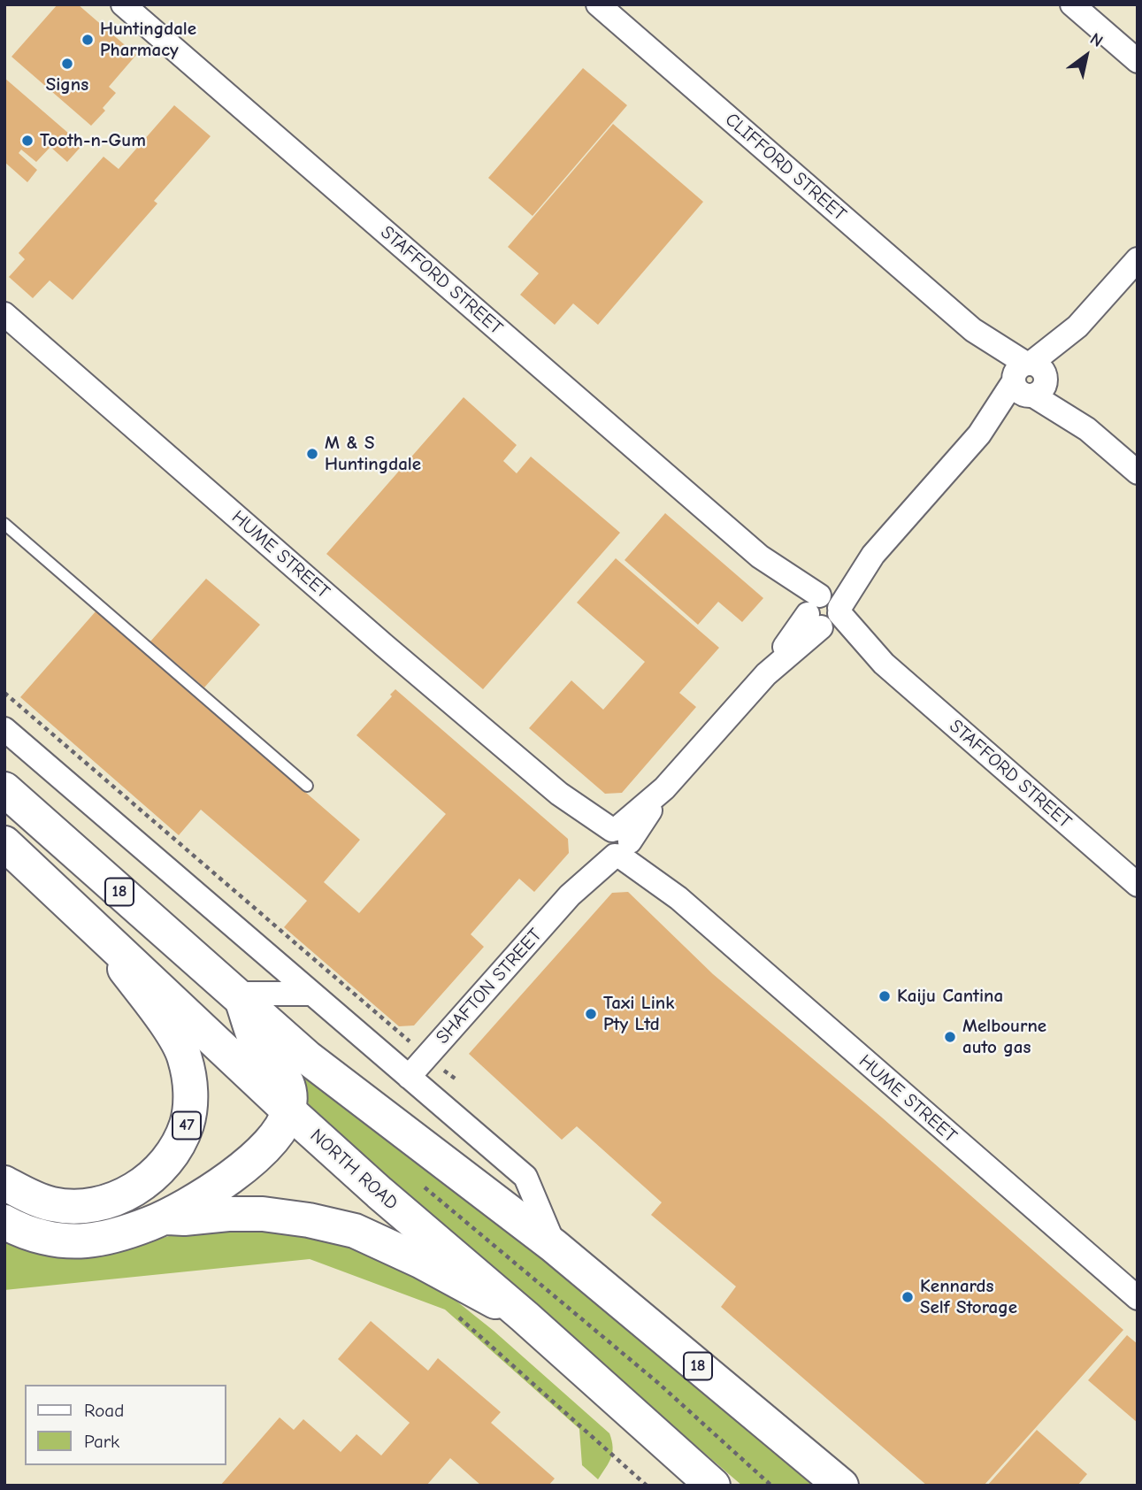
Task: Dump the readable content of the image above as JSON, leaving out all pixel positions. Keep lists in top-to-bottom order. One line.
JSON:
{"streets":{"main road":["18","47","NORTH ROAD"],"street":["CLIFFORD STREET","STAFFORD STREET","HUME STREET","SHAFTON STREET"]},"crossings":[["CLIFFORD STREET","SHAFTON STREET"],["STAFFORD STREET","SHAFTON STREET"],["HUME STREET","SHAFTON STREET"],["47","NORTH ROAD"]],"places":["Huntingdale Pharmacy","Signs","Tooth-n-Gum","M & S Huntingdale","Kaiju Cantina","Taxi Link Pty Ltd","Melbourne auto gas","Kennards Self Storage"],"legend":["Road","Park"],"north":"top right"}
